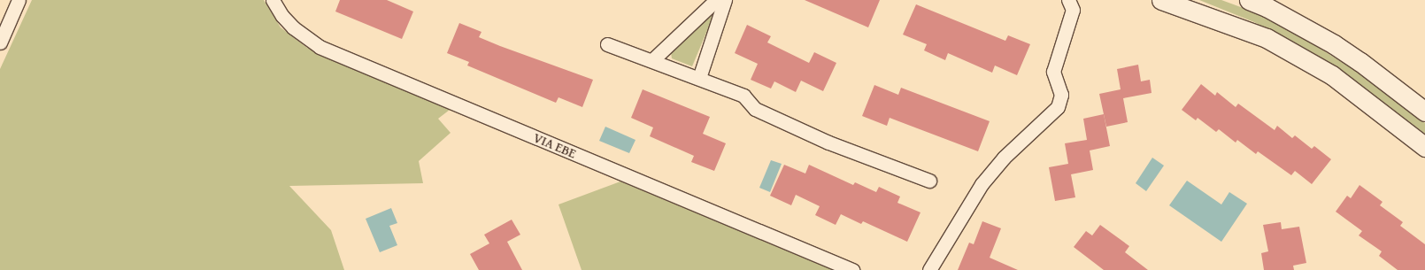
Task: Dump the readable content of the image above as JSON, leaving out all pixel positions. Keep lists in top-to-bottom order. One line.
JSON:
{"streets":{"street":["VIA EBE"]}}
